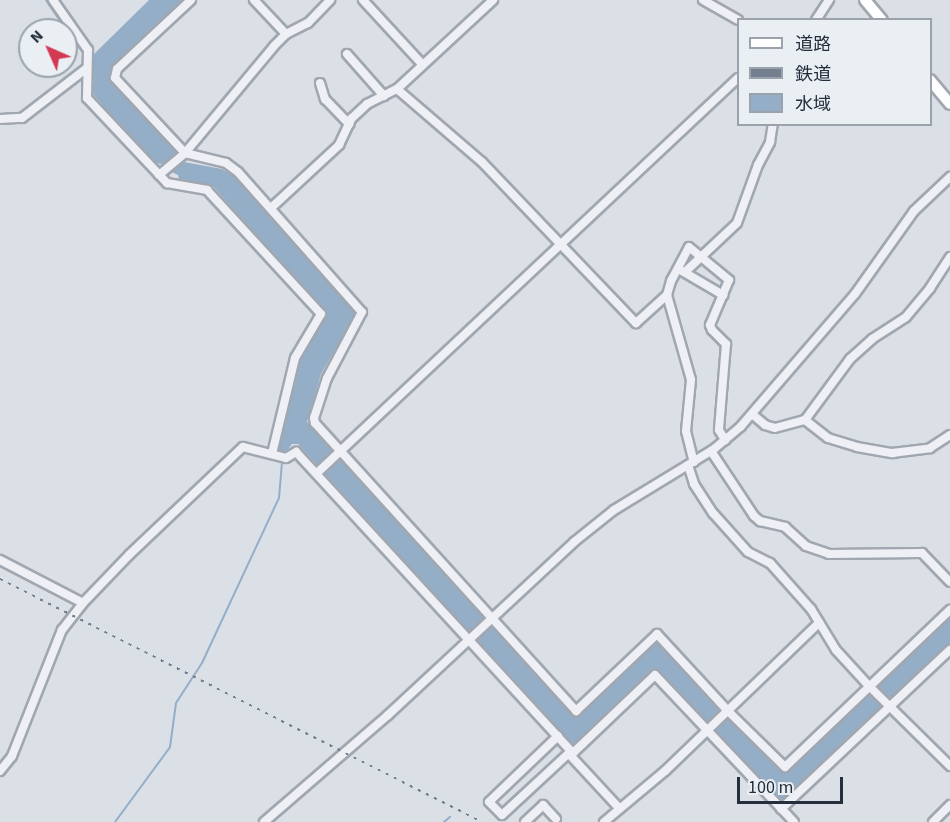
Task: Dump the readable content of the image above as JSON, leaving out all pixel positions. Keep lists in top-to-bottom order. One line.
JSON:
{"legend":["道路","鉄道","水域"],"scale_bar":"100 m","north":"top left"}
